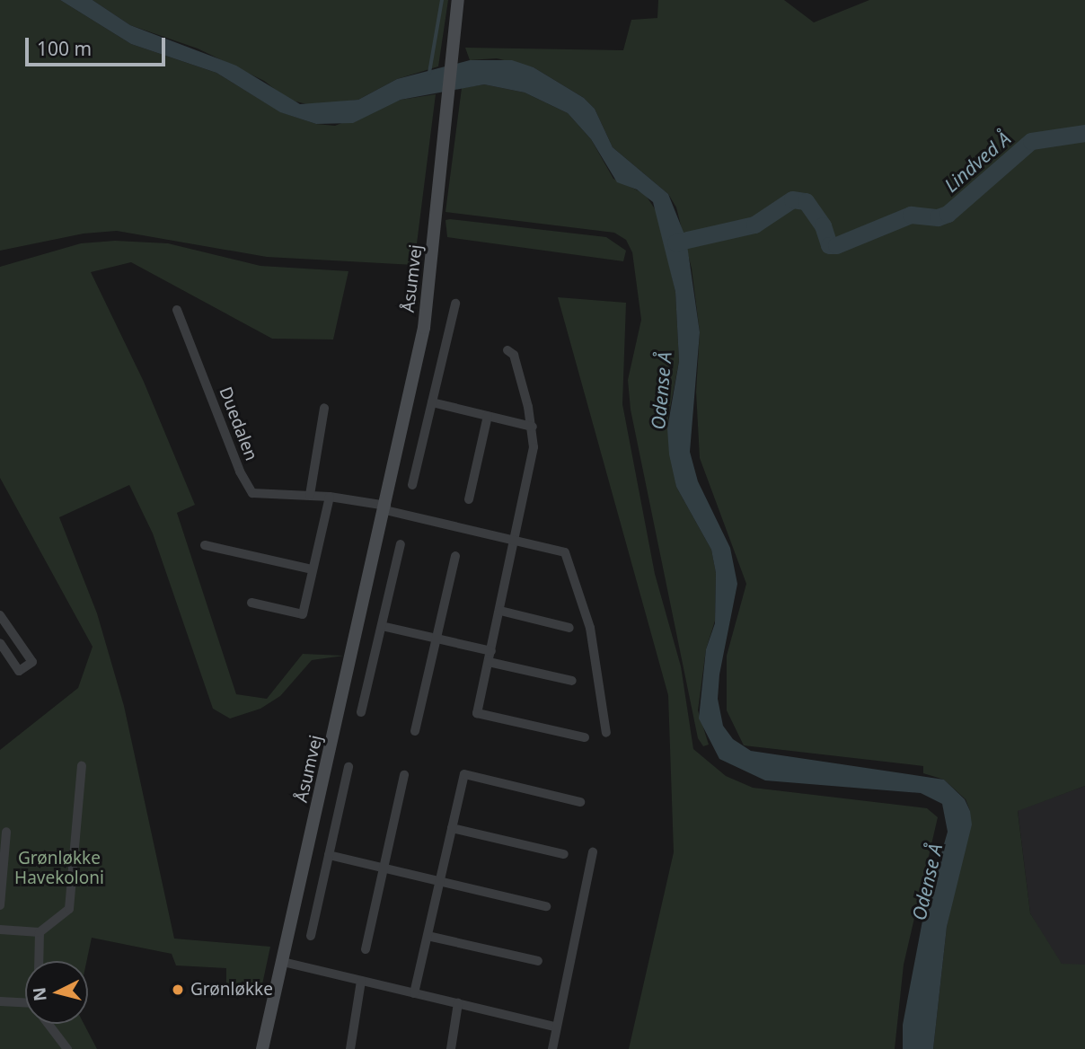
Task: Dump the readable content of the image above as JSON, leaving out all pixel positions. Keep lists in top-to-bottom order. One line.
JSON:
{"streets":{"street":["Åsumvej","Duedalen"]},"crossings":[["Åsumvej","Duedalen"]],"water":["Lindved Å","Odense Å"],"parks":["Grønløkke Havekoloni"],"places":["Grønløkke"],"scale_bar":"100 m","north":"left"}
